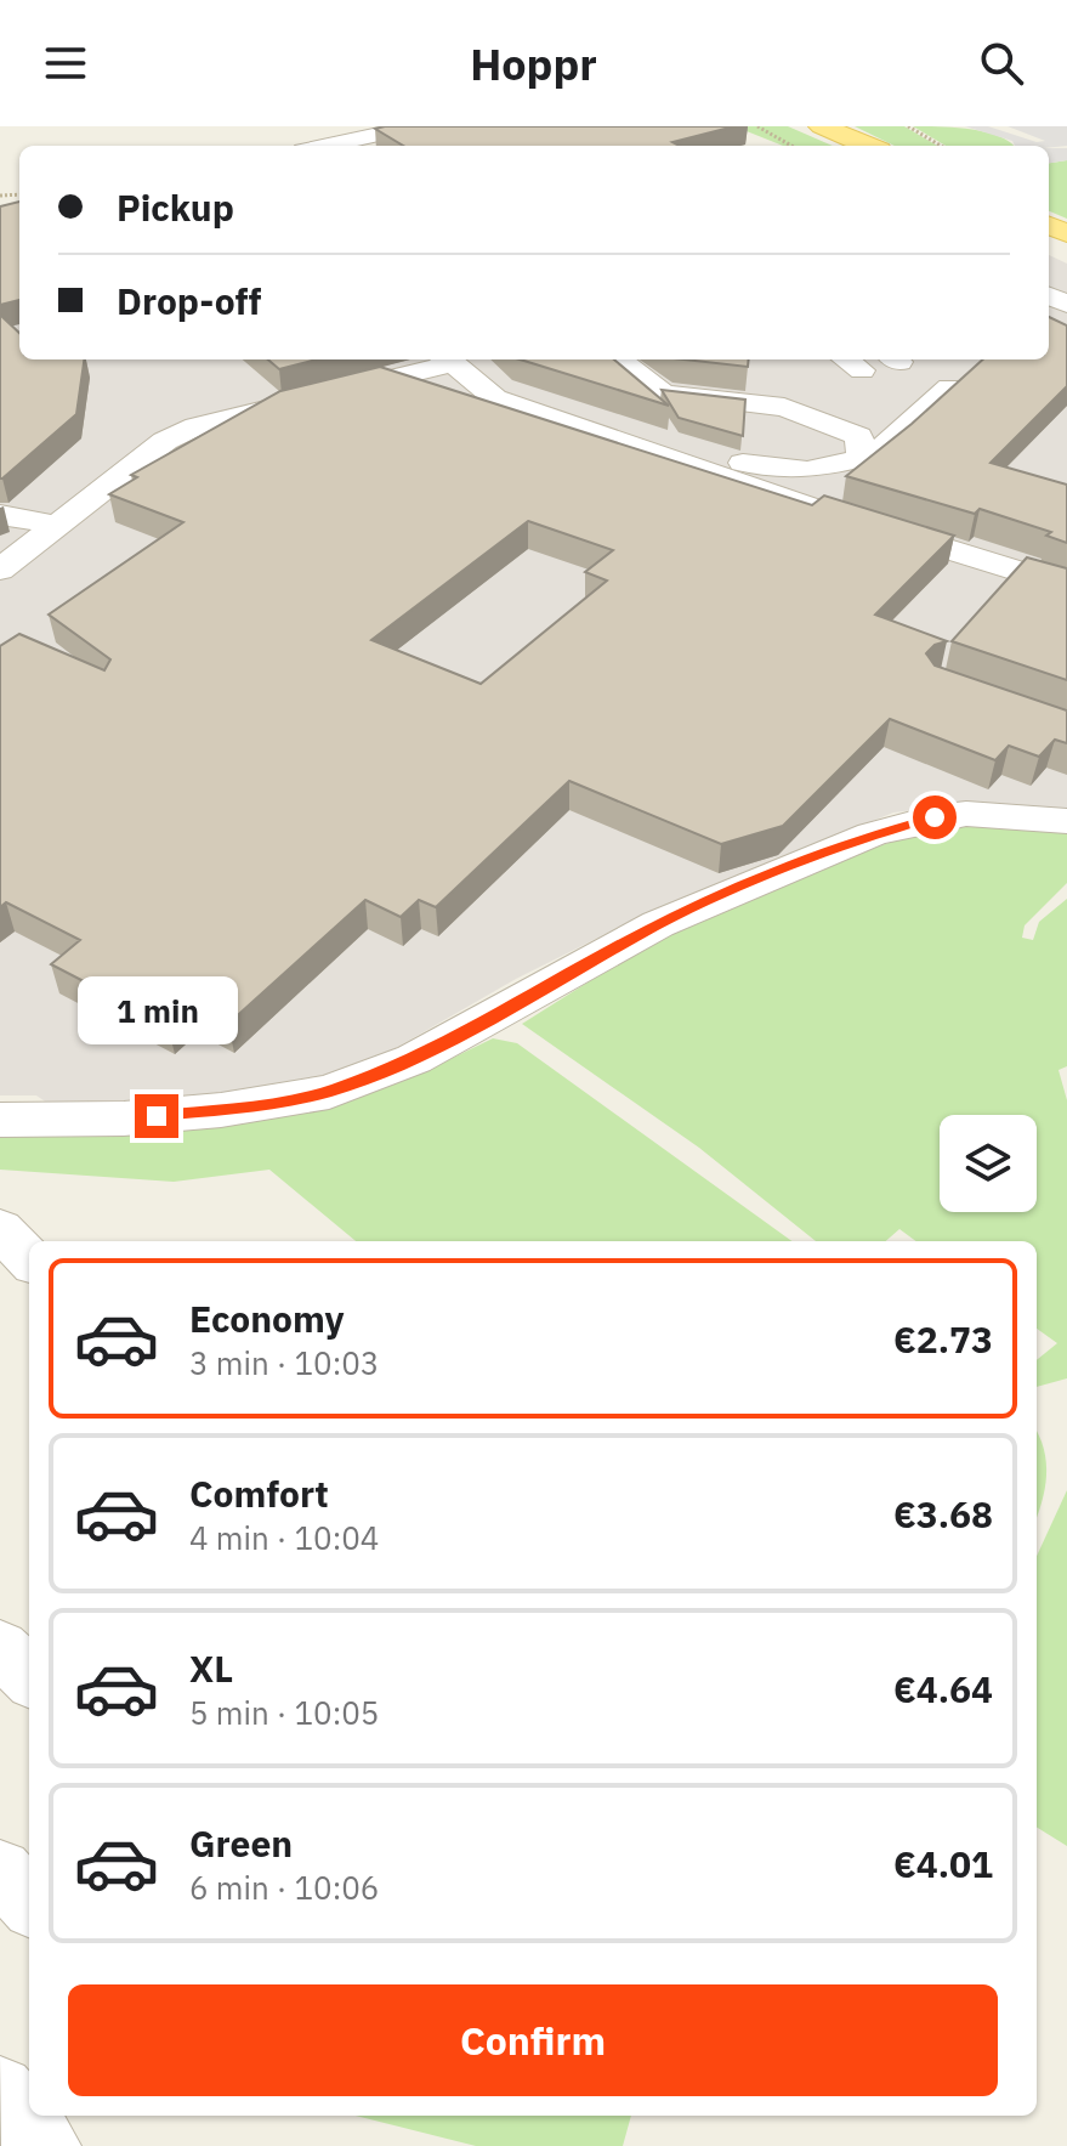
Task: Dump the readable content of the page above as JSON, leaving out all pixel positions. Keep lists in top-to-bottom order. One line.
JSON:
{"page":{"header":"Hoppr","banner":["Pickup","Drop-off"],"bubble":"1 min","list":[{"name":"Economy","note":"3 min · 10:03","value":"€2.73"},{"name":"Comfort","note":"4 min · 10:04","value":"€3.68"},{"name":"XL","note":"5 min · 10:05","value":"€4.64"},{"name":"Green","note":"6 min · 10:06","value":"€4.01"}],"buttons":"Confirm"}}
